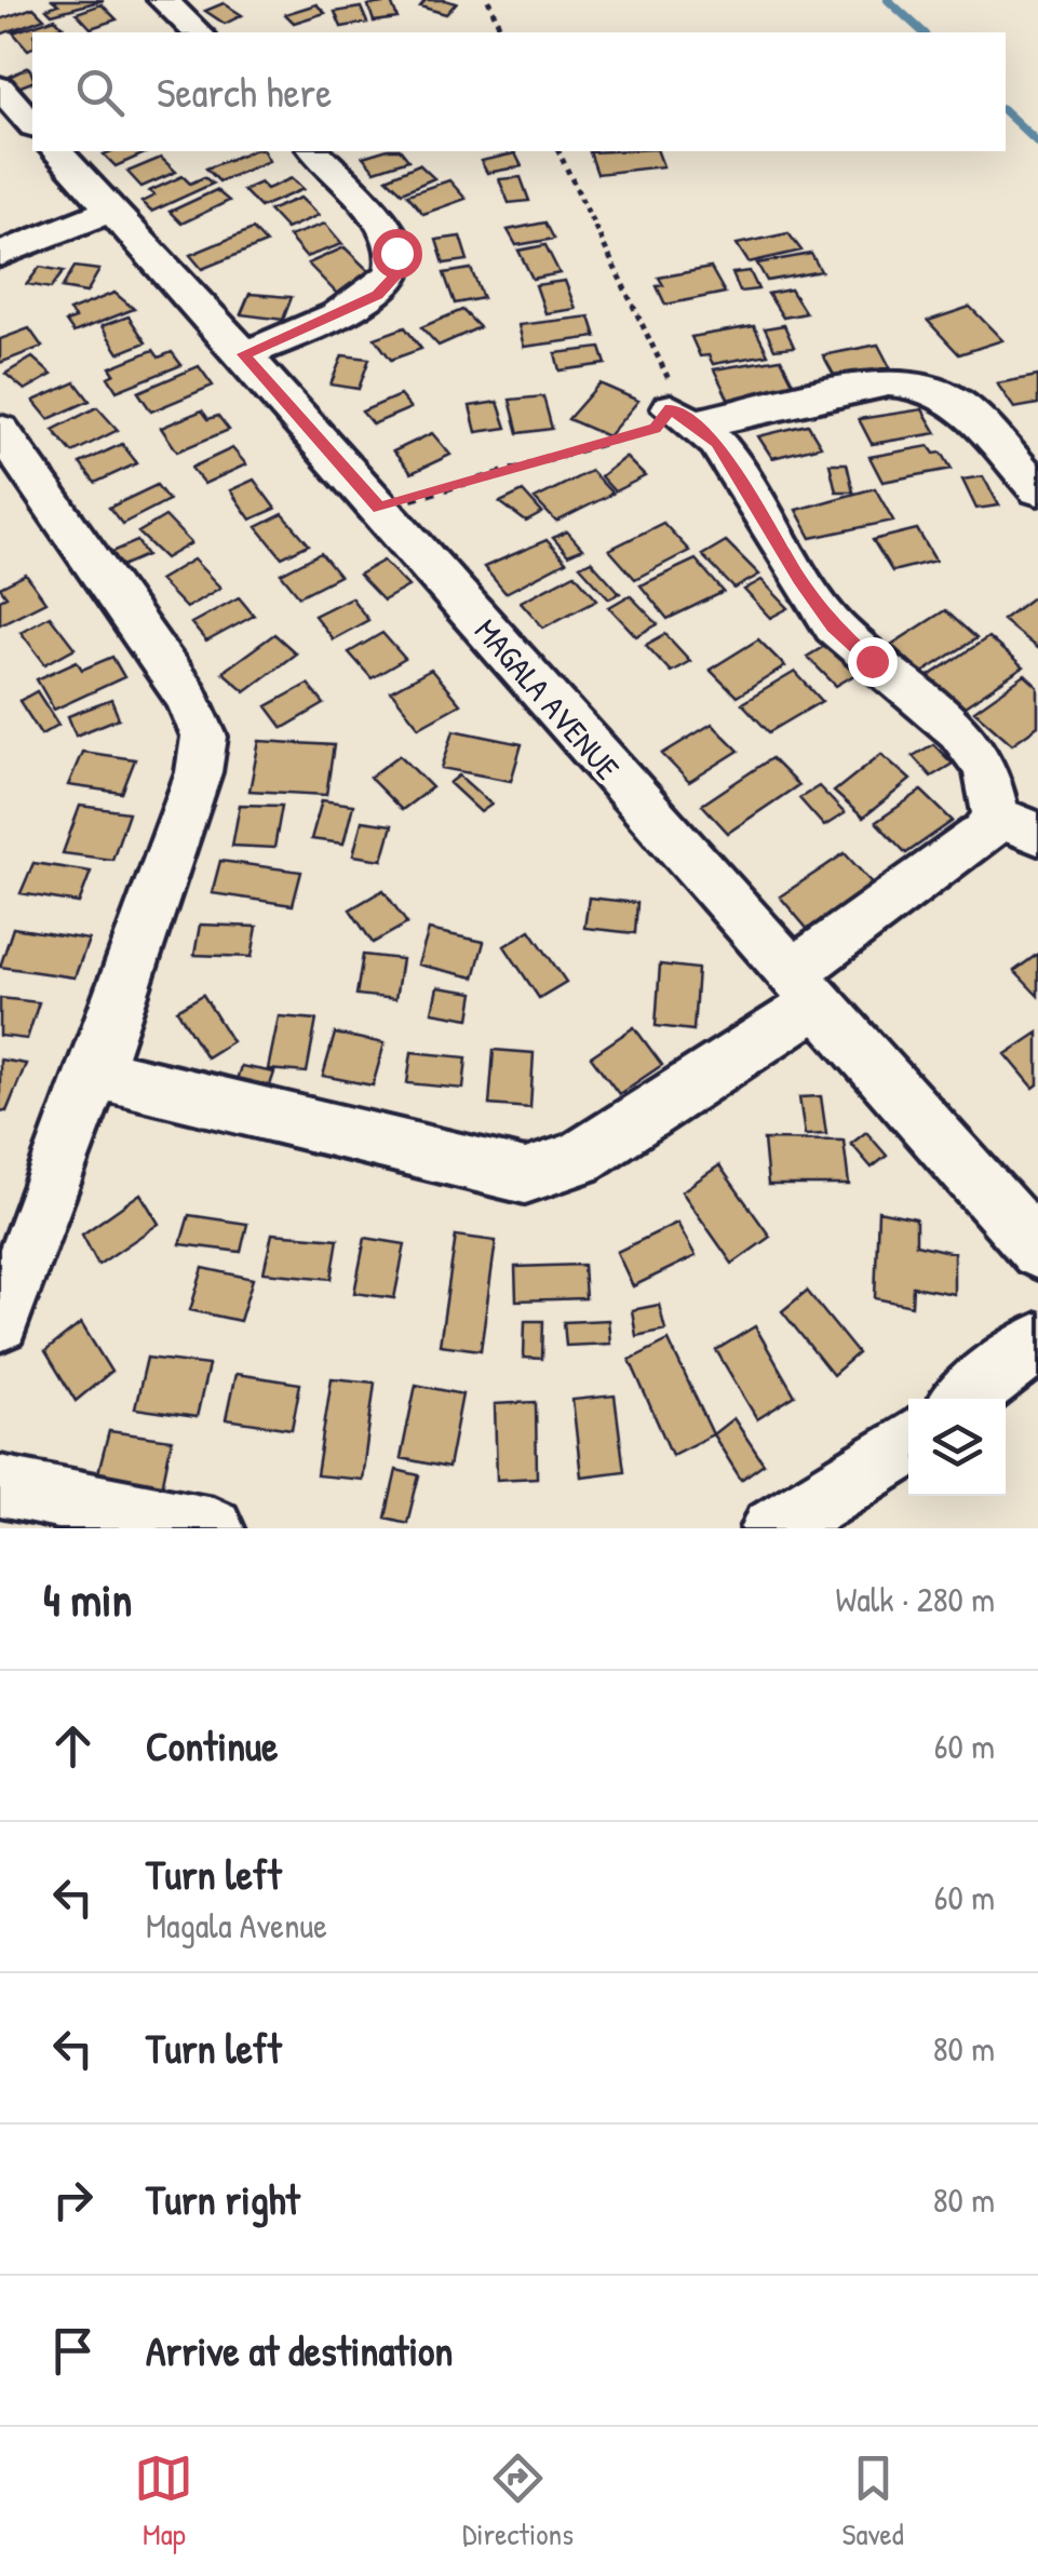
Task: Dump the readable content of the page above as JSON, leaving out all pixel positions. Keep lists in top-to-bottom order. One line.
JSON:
{"streets":{"street":["MAGALA AVENUE"]},"page":{"search":"Search here","heading":["4 min","Walk · 280 m"],"list":[["Continue","60 m"],["Turn left","Magala Avenue","60 m"],["Turn left","80 m"],["Turn right","80 m"],"Arrive at destination"],"nav":["Map","Directions","Saved"]}}
